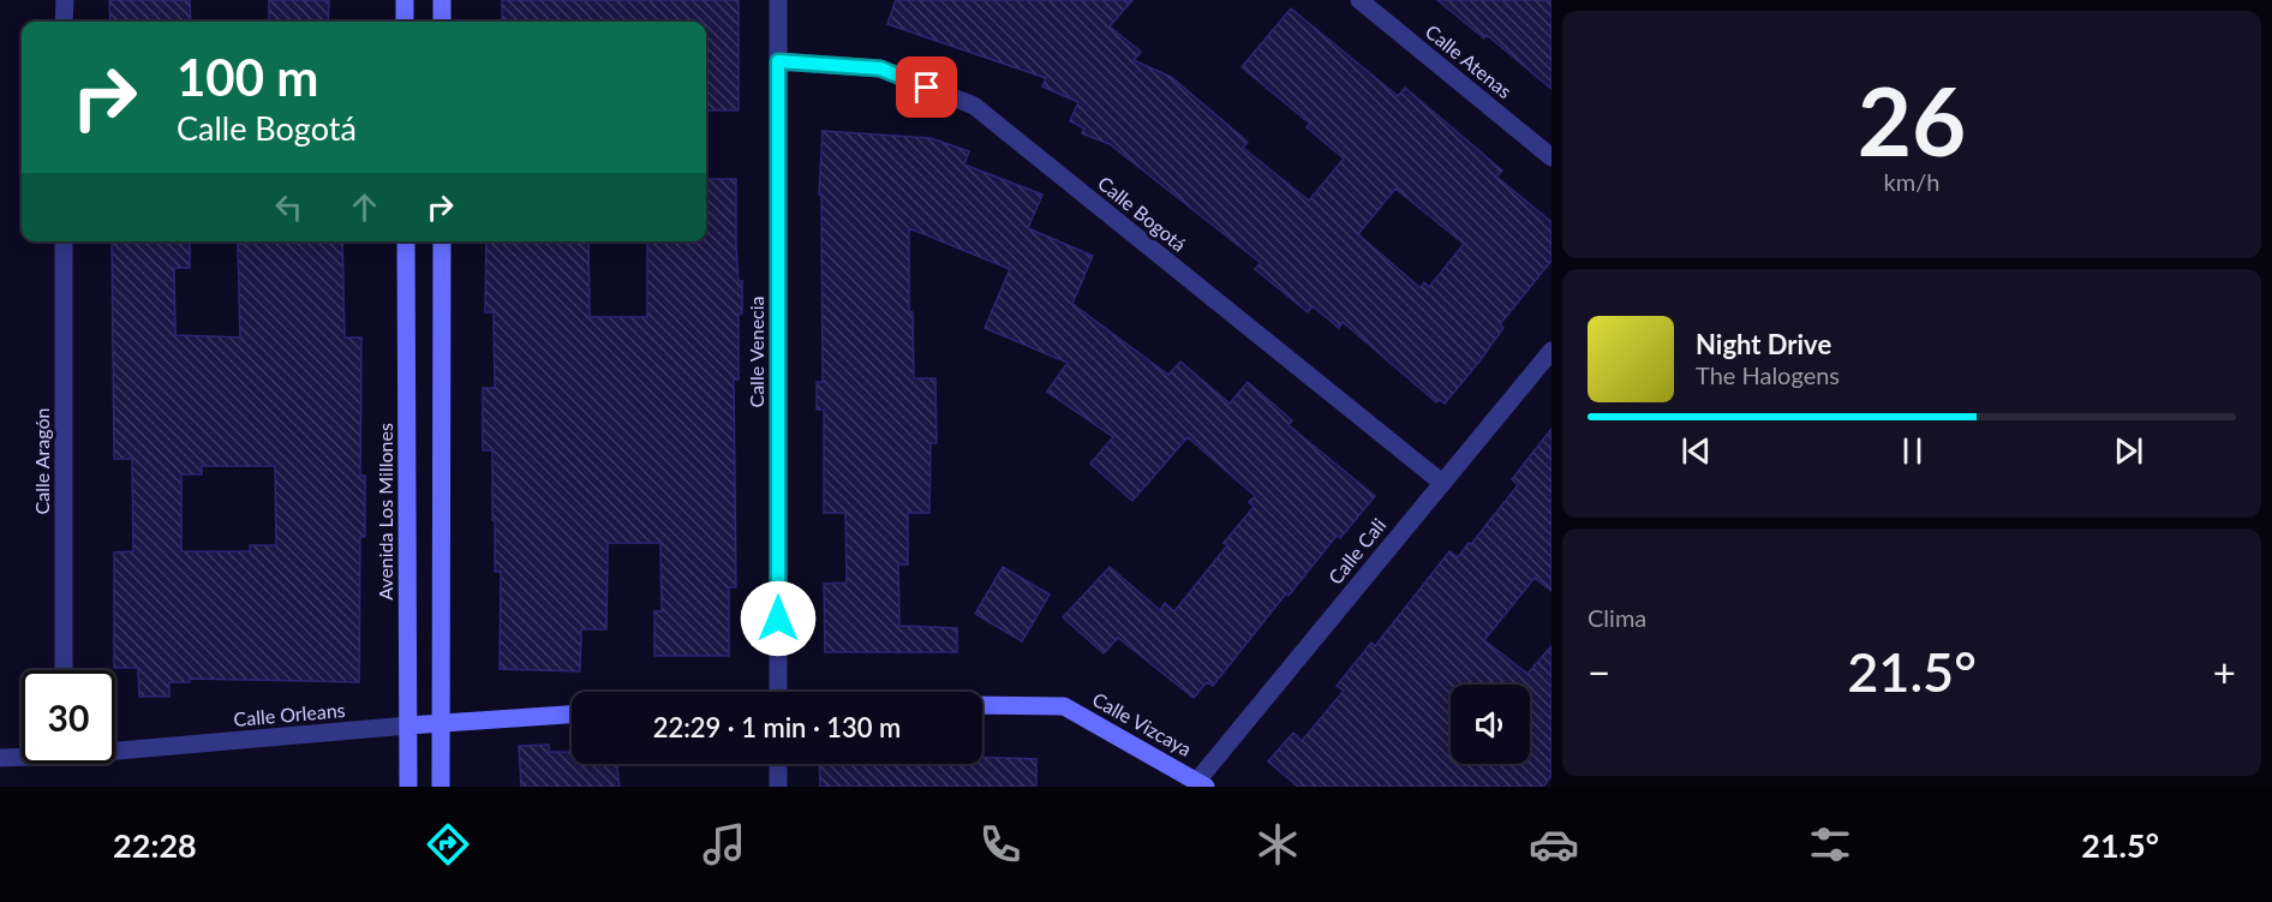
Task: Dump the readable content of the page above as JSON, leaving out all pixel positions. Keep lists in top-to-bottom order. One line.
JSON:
{"streets":{"street":["Calle Atenas","Calle Bogotá","Calle Venecia","Calle Aragón","Avenida Los Millones","Calle Cali","Calle Orleans","Calle Vizcaya"]},"crossings":[["Calle Bogotá","Calle Venecia"],["Calle Bogotá","Calle Cali"],["Avenida Los Millones","Calle Orleans"],["Calle Cali","Calle Vizcaya"]],"page":{"tile":[["26","km/h"],"Clima"],"turn":["100 m","Calle Bogotá"],"song":["Night Drive","The Halogens"],"heat":["−","21.5°","+"],"limit":"30","trip":"22:29 · 1 min · 130 m","tabs":["22:28","21.5°"]}}
